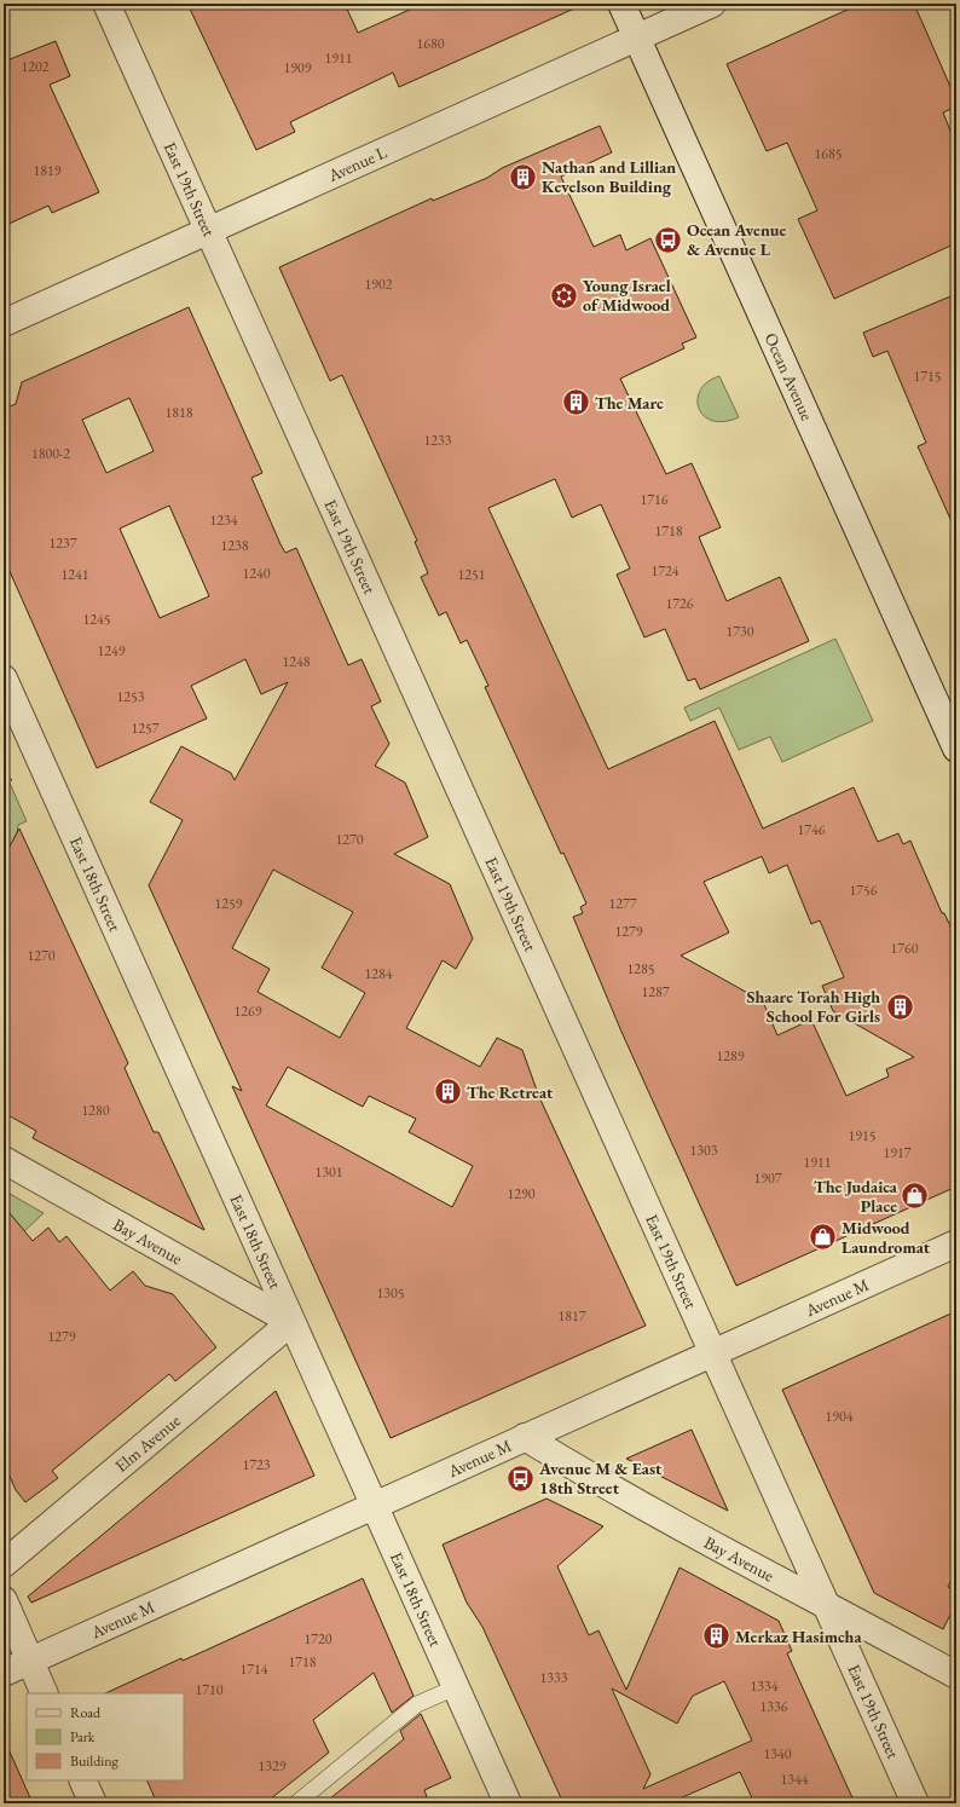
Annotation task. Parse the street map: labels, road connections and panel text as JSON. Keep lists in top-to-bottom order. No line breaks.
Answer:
{"streets":{"street":["Avenue L","East 19th Street","Ocean Avenue","East 18th Street","Bay Avenue","Avenue M","Elm Avenue"]},"crossings":[["Avenue L","East 19th Street"],["Avenue L","Ocean Avenue"],["East 19th Street","Bay Avenue"],["East 19th Street","Avenue M"],["East 18th Street","Bay Avenue"],["East 18th Street","Avenue M"],["East 18th Street","Elm Avenue"],["Bay Avenue","Avenue M"],["Bay Avenue","Elm Avenue"]],"places":{"building":["Nathan and Lillian Kevelson Building","The Marc","Shaare Torah High School For Girls","The Retreat","Merkaz Hasimcha"],"bus stop":["Ocean Avenue & Avenue L","Avenue M & East 18th Street"],"synagogue":["Young Israel of Midwood"],"shop":["The Judaica Place","Midwood Laundromat"]},"house_numbers":["1680","1911","1202","1909","1685","1819","1902","1715","1818","1233","1800-2","1716","1234","1718","1237","1238","1724","1240","1241","1251","1726","1245","1730","1249","1248","1253","1257","1746","1270","1756","1259","1277","1279","1760","1270","1285","1284","1287","1269","1289","1280","1915","1303","1917","1911","1301","1907","1290","1305","1817","1279","1904","1723","1720","1718","1714","1333","1334","1710","1336","1340","1329","1344"],"legend":["Road","Park","Building"]}
